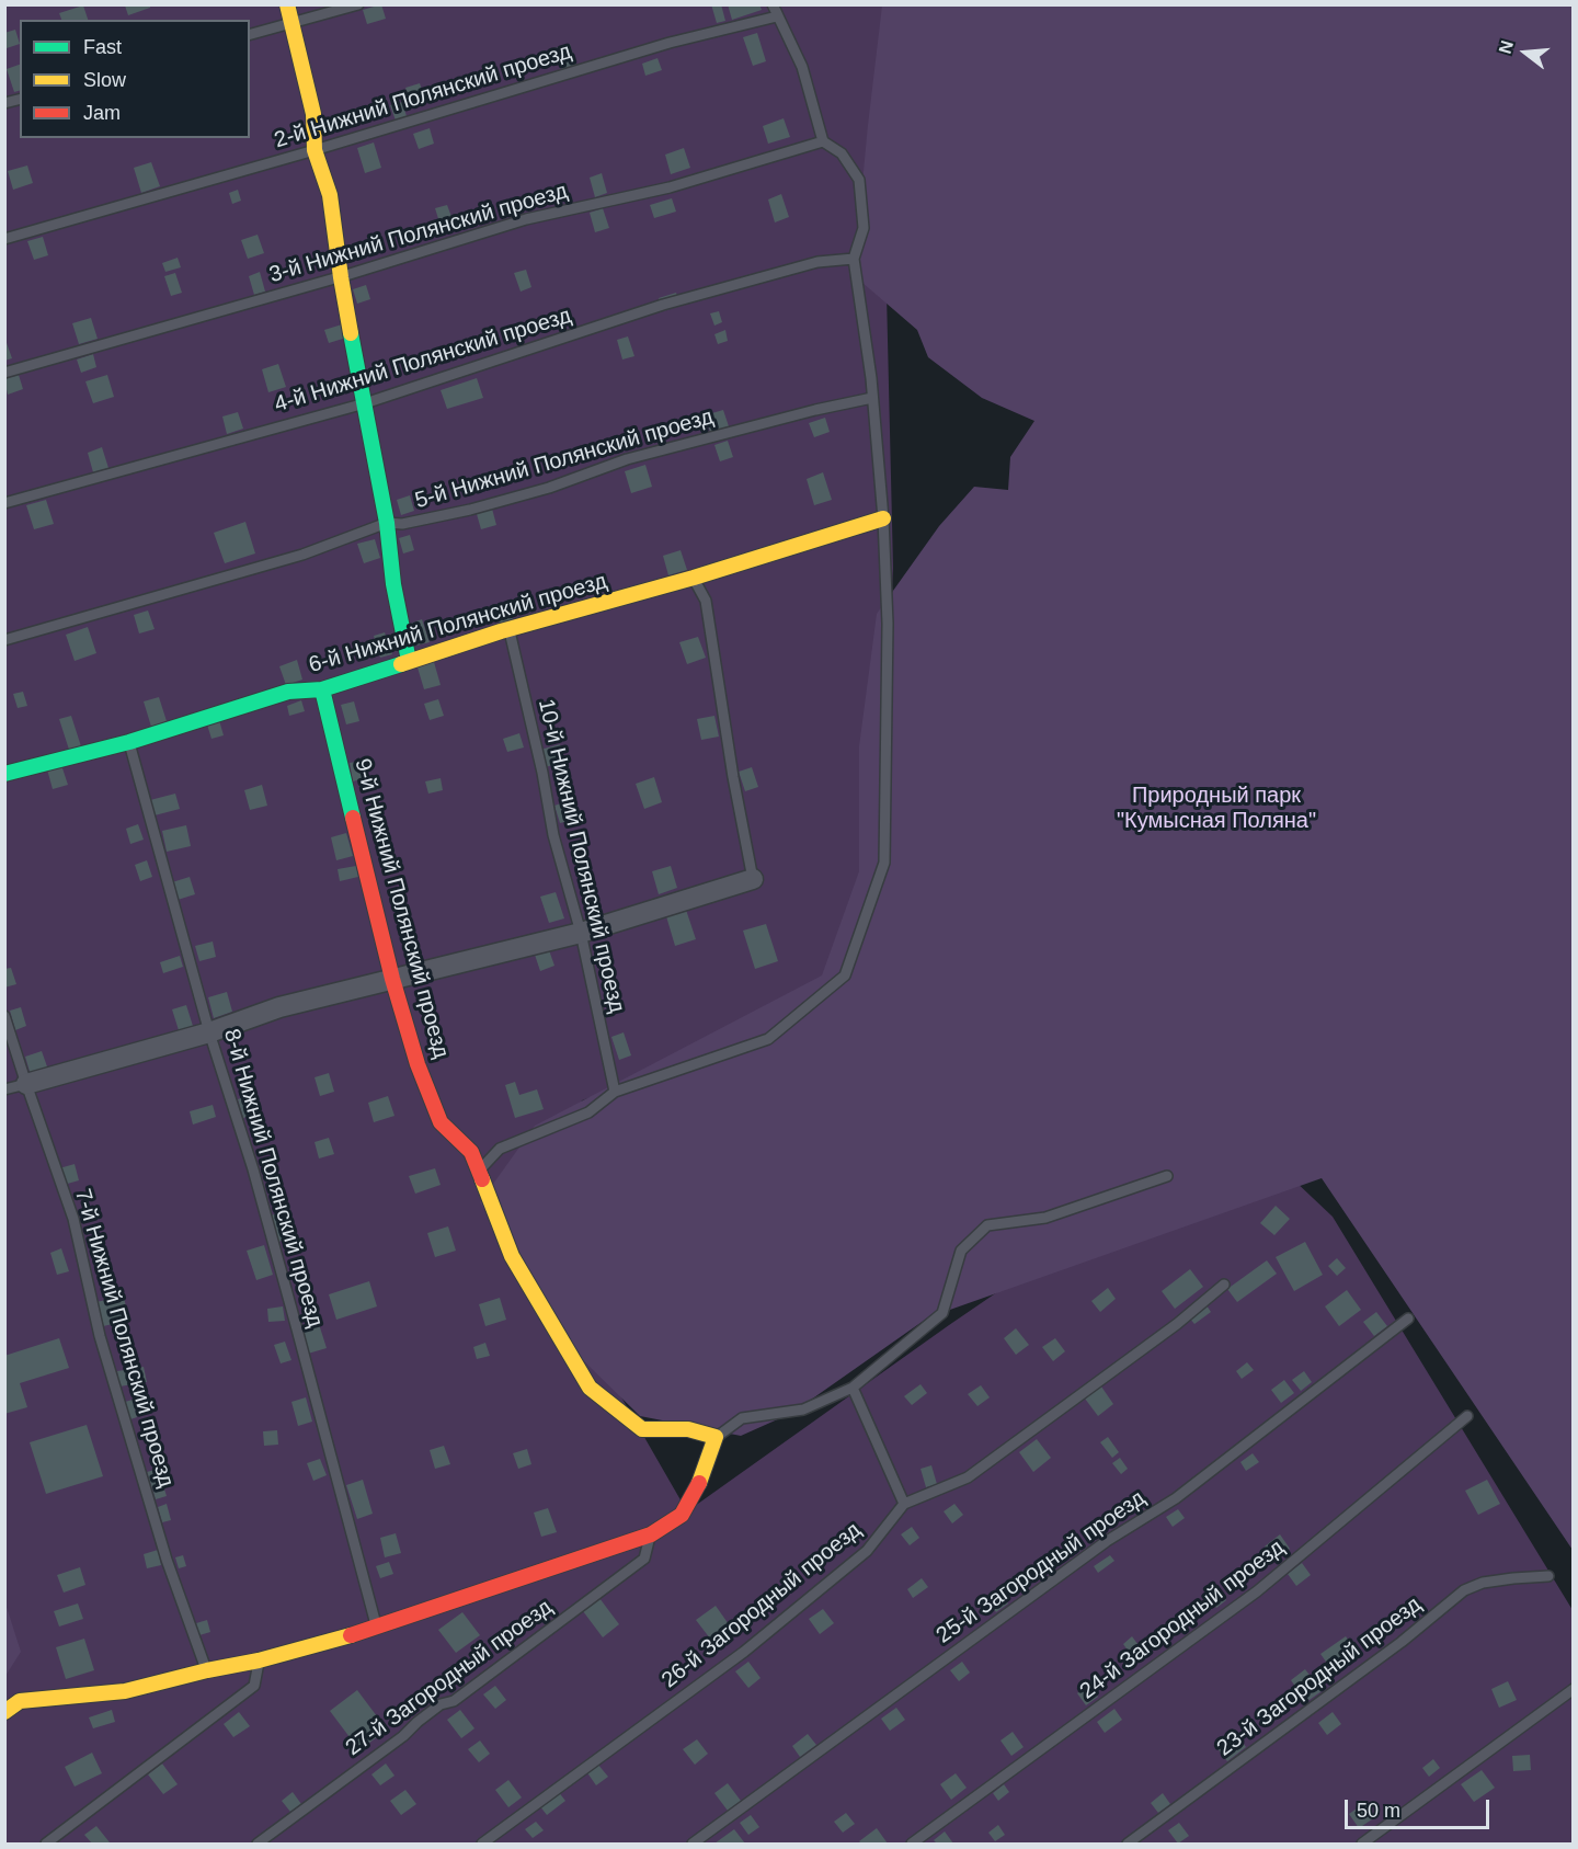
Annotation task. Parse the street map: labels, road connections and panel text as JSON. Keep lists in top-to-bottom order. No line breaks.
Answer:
{"streets":{"street":["6-й Нижний Полянский проезд","9-й Нижний Полянский проезд"],"lane":["2-й Нижний Полянский проезд","3-й Нижний Полянский проезд","4-й Нижний Полянский проезд","5-й Нижний Полянский проезд","10-й Нижний Полянский проезд","8-й Нижний Полянский проезд","7-й Нижний Полянский проезд","25-й Загородный проезд","26-й Загородный проезд","24-й Загородный проезд","23-й Загородный проезд","27-й Загородный проезд"]},"crossings":[["6-й Нижний Полянский проезд","10-й Нижний Полянский проезд"],["6-й Нижний Полянский проезд","9-й Нижний Полянский проезд"],["6-й Нижний Полянский проезд","8-й Нижний Полянский проезд"]],"parks":["Природный парк \"Кумысная Поляна\""],"legend":["Fast","Slow","Jam"],"scale_bar":"50 m","north":"left"}
